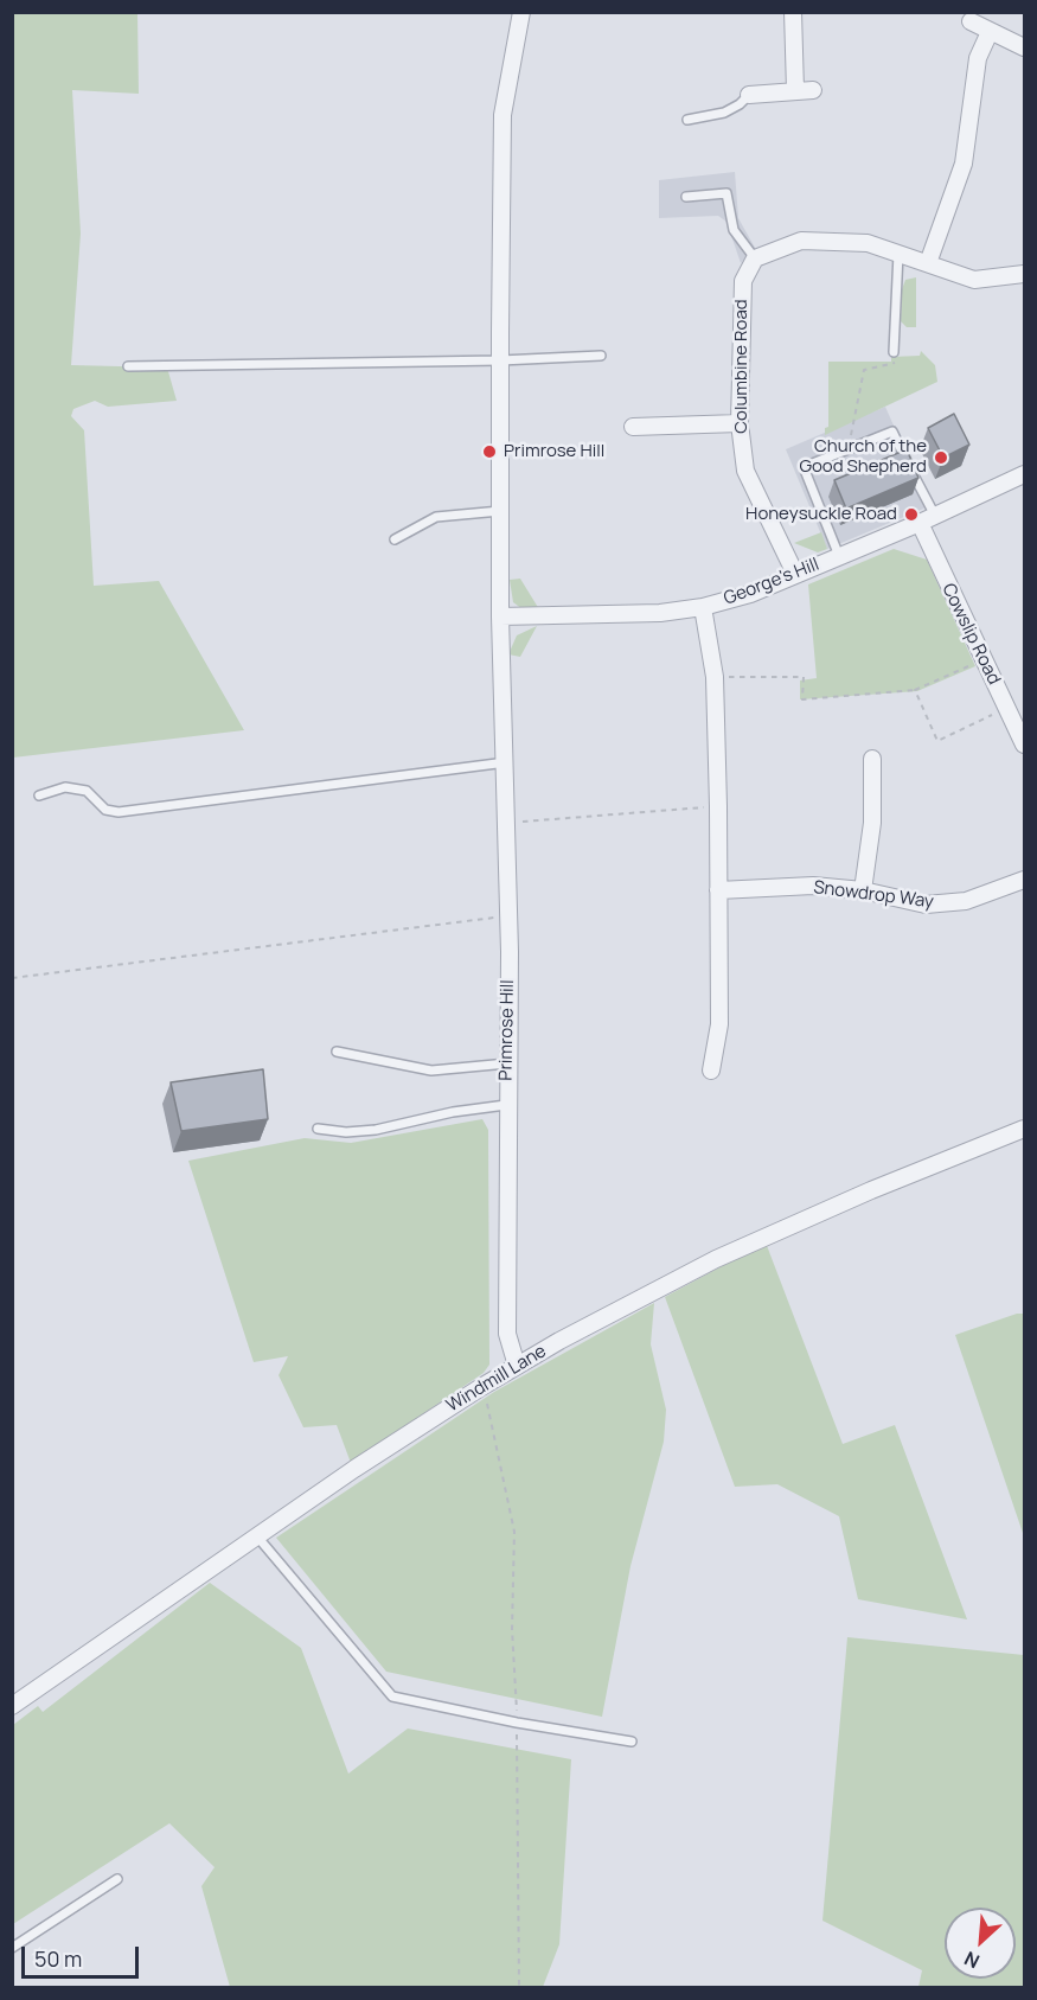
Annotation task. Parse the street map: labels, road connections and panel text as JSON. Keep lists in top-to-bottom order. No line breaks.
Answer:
{"streets":{"street":["Columbine Road","George's Hill","Cowslip Road","Snowdrop Way","Primrose Hill","Windmill Lane"]},"crossings":[["Columbine Road","George's Hill"],["George's Hill","Cowslip Road"],["George's Hill","Primrose Hill"],["Primrose Hill","Windmill Lane"]],"places":["Primrose Hill","Church of the Good Shepherd","Honeysuckle Road"],"scale_bar":"50 m","north":"bottom left"}
